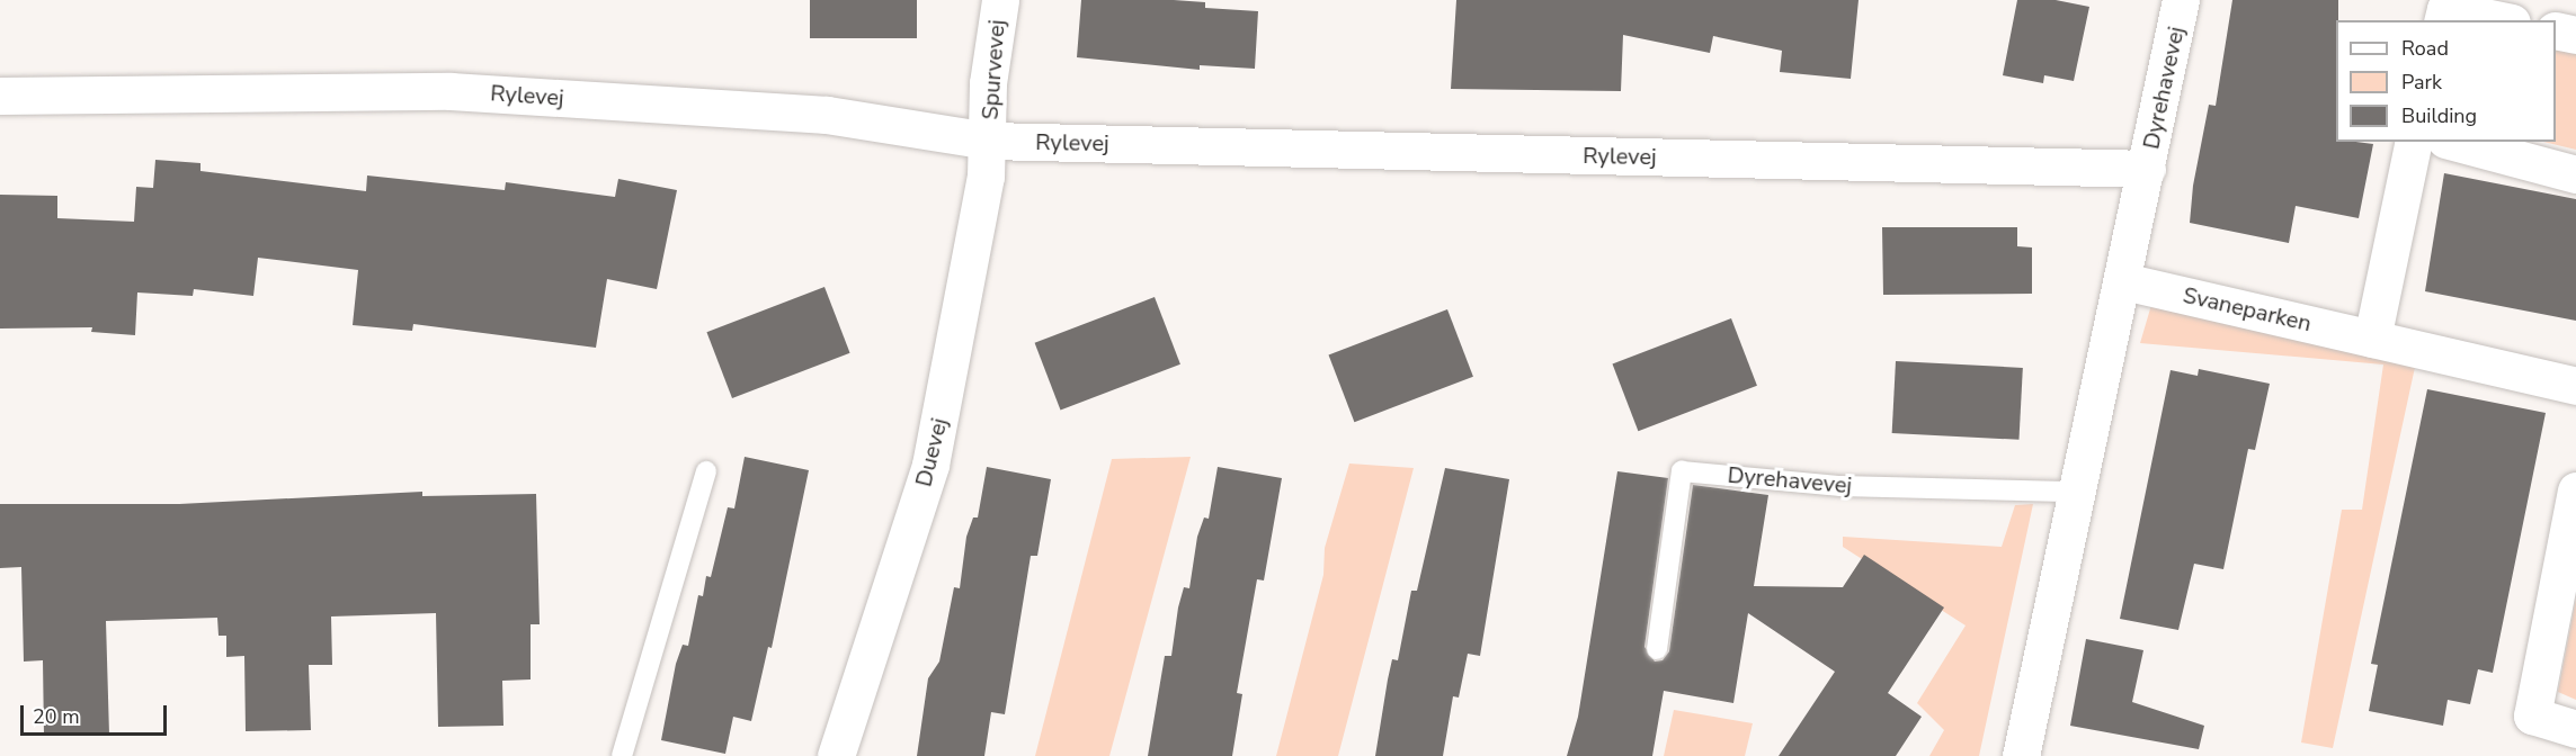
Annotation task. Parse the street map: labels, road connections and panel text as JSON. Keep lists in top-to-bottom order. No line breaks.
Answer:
{"streets":{"street":["Spurvevej","Dyrehavevej","Rylevej","Svaneparken","Duevej"]},"crossings":[["Spurvevej","Rylevej"],["Spurvevej","Duevej"],["Dyrehavevej","Rylevej"],["Dyrehavevej","Svaneparken"],["Rylevej","Duevej"]],"legend":["Road","Park","Building"],"scale_bar":"20 m"}
